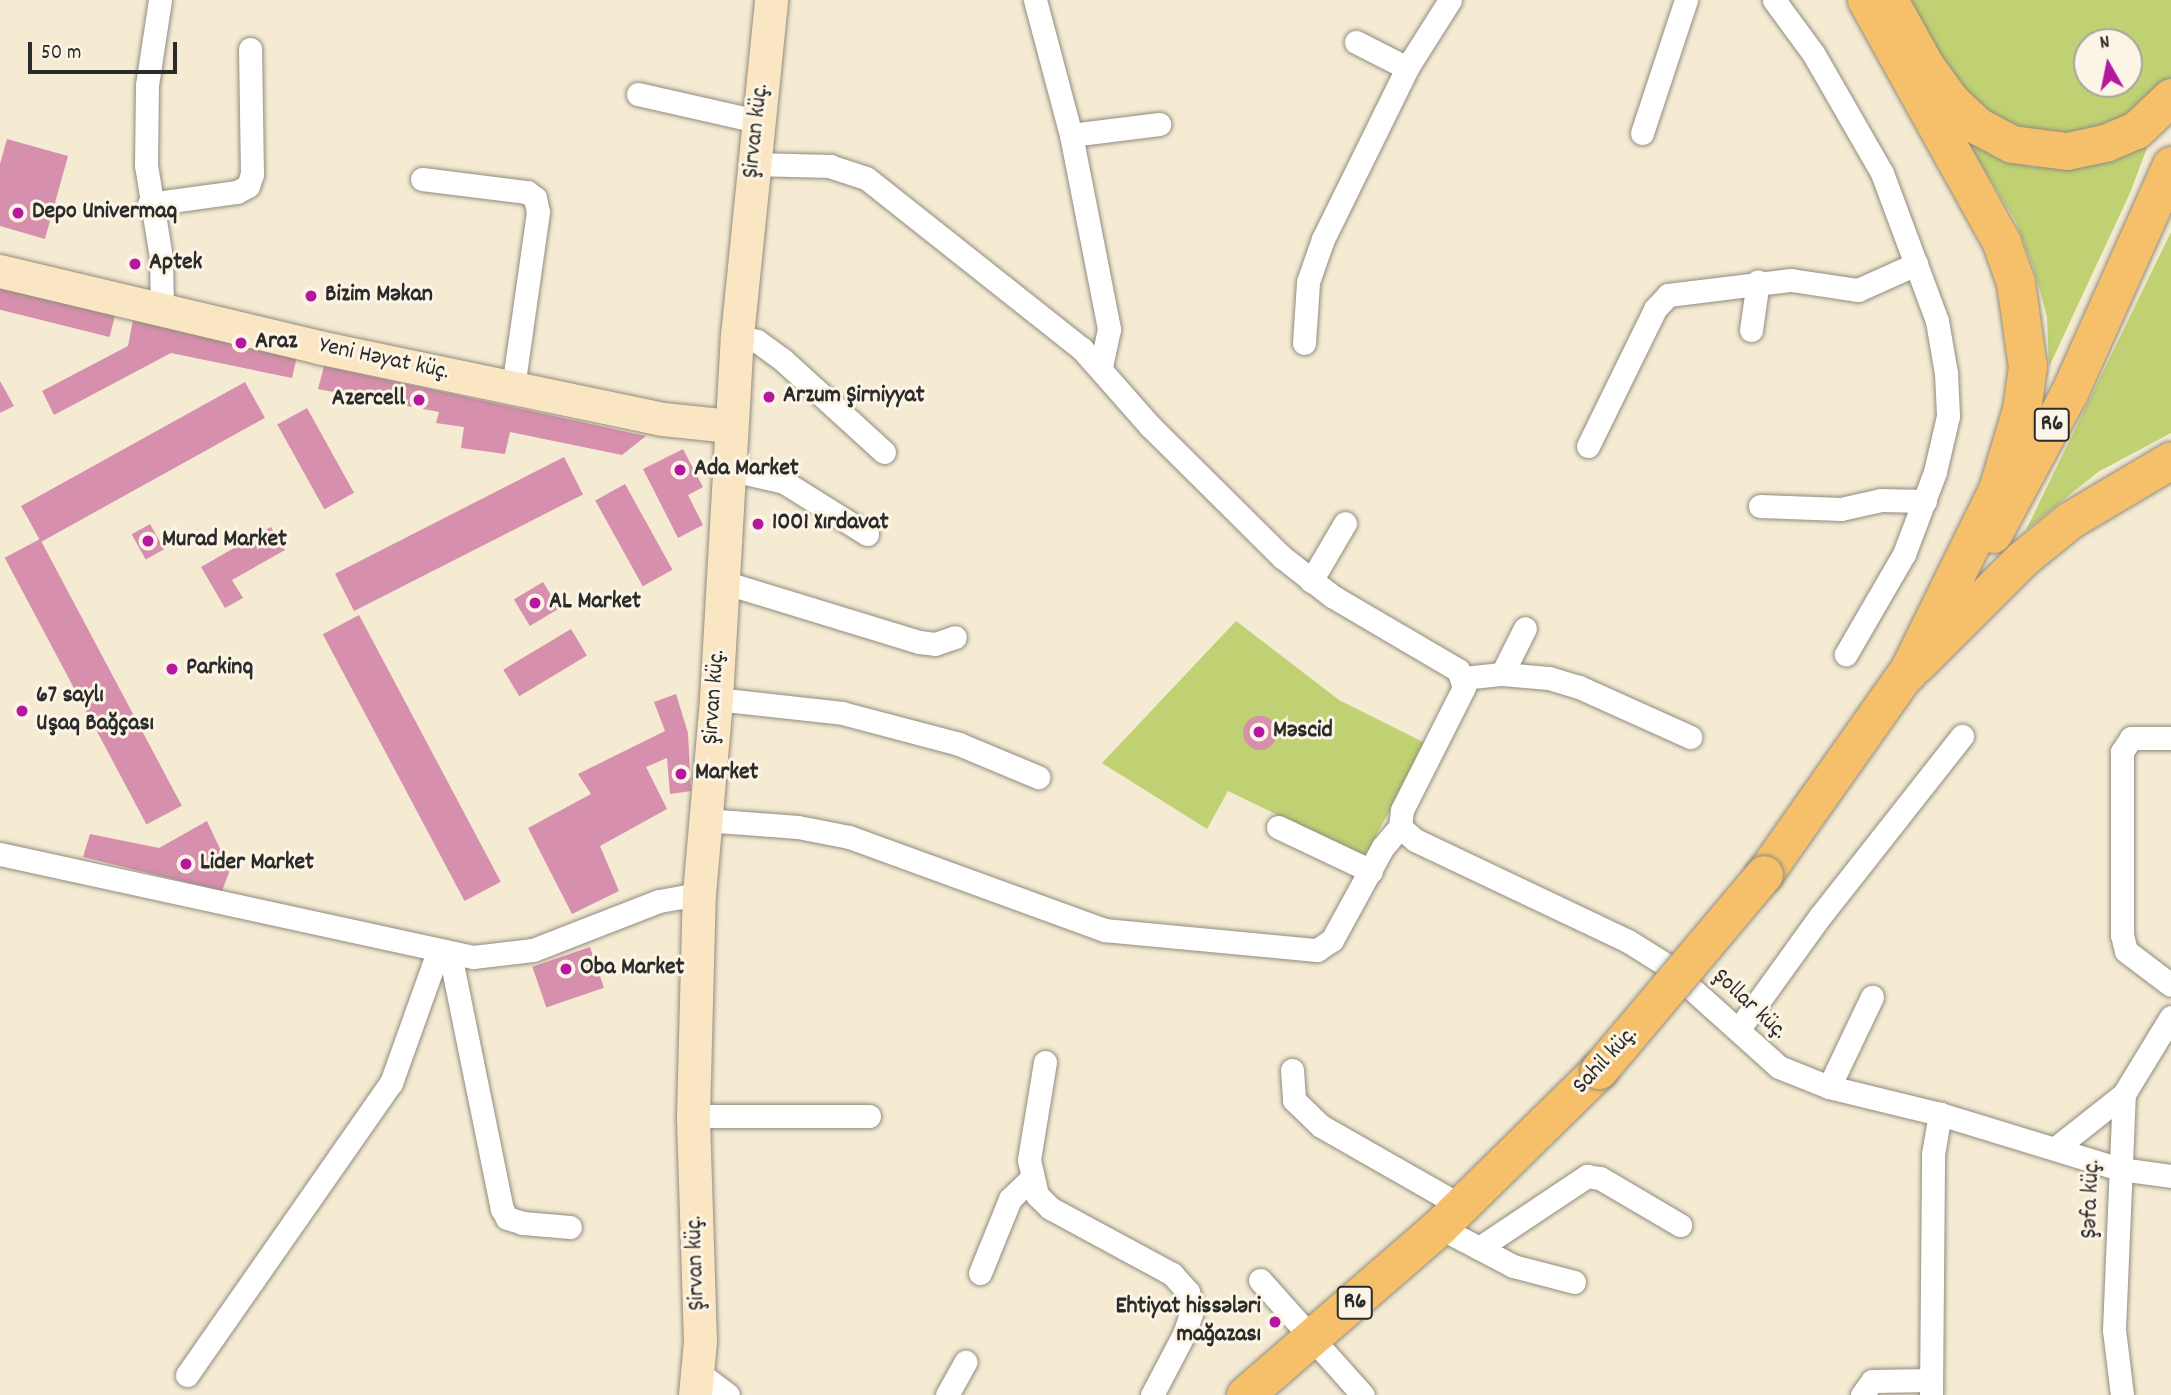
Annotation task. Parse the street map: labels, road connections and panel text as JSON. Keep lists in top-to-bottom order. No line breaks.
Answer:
{"streets":{"main road":["R6","Sahil küç."],"street":["Şirvan küç.","Yeni Həyat küç.","Şollar küç.","Şəfa küç."]},"crossings":[["Şirvan küç.","Yeni Həyat küç."],["R6","Sahil küç."],["Şollar küç.","Şəfa küç."]],"places":["Depo Univermaq","Aptek","Bizim Məkan","Araz","Arzum Şirniyyat","Azercell","Ada Market","1001 Xırdavat","Murad Market","AL Market","Parkinq","67 saylı Uşaq Bağçası","Məscid","Market","Lider Market","Oba Market","Ehtiyat hissələri mağazası"],"scale_bar":"50 m","north":"top"}
